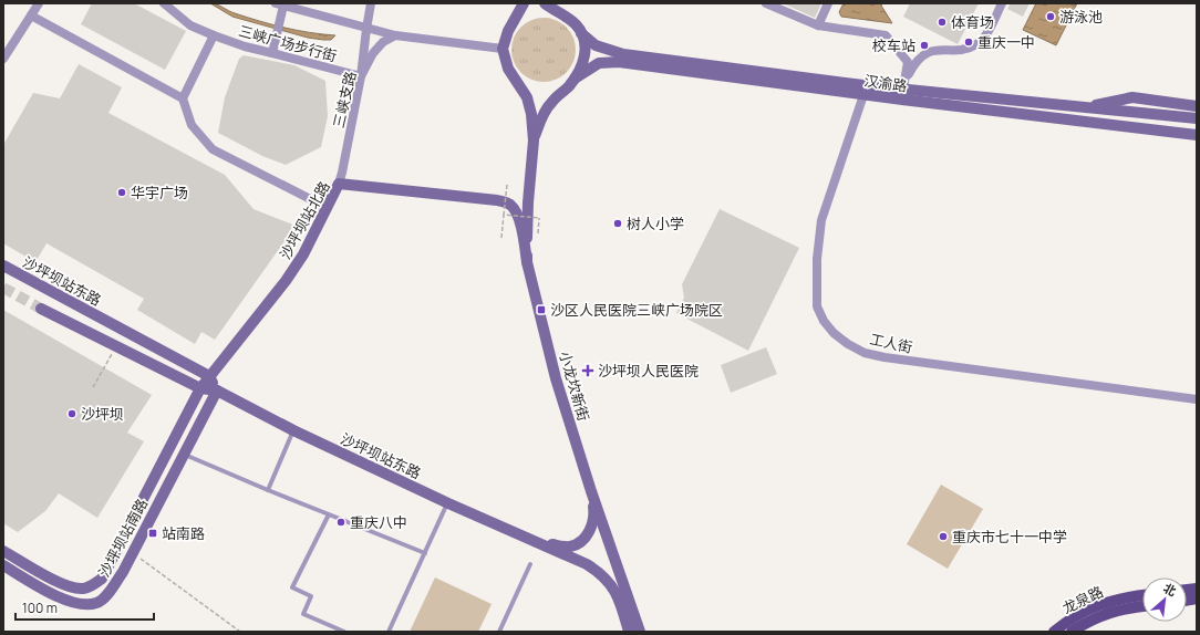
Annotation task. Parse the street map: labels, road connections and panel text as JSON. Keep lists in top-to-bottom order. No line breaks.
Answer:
{"streets":{"main road":["汉渝路","沙坪坝站北路","沙坪坝站东路","小龙坎新街","沙坪坝站南路","龙泉路"],"street":["三峡广场步行街","三峡支路","工人街"]},"crossings":[["三峡广场步行街","三峡支路"],["汉渝路","工人街"],["汉渝路","小龙坎新街"],["三峡支路","沙坪坝站北路"],["沙坪坝站北路","沙坪坝站东路"],["沙坪坝站北路","小龙坎新街"],["沙坪坝站北路","沙坪坝站南路"],["沙坪坝站东路","沙坪坝站南路"]],"places":{"other":["游泳池","体育场","重庆一中","校车站","华宇广场","树人小学","沙坪坝","重庆八中","重庆市七十一中学"],"transit":["沙区人民医院三峡广场院区","站南路"],"health":["沙坪坝人民医院"]},"scale_bar":"100 m","north":"top right"}
